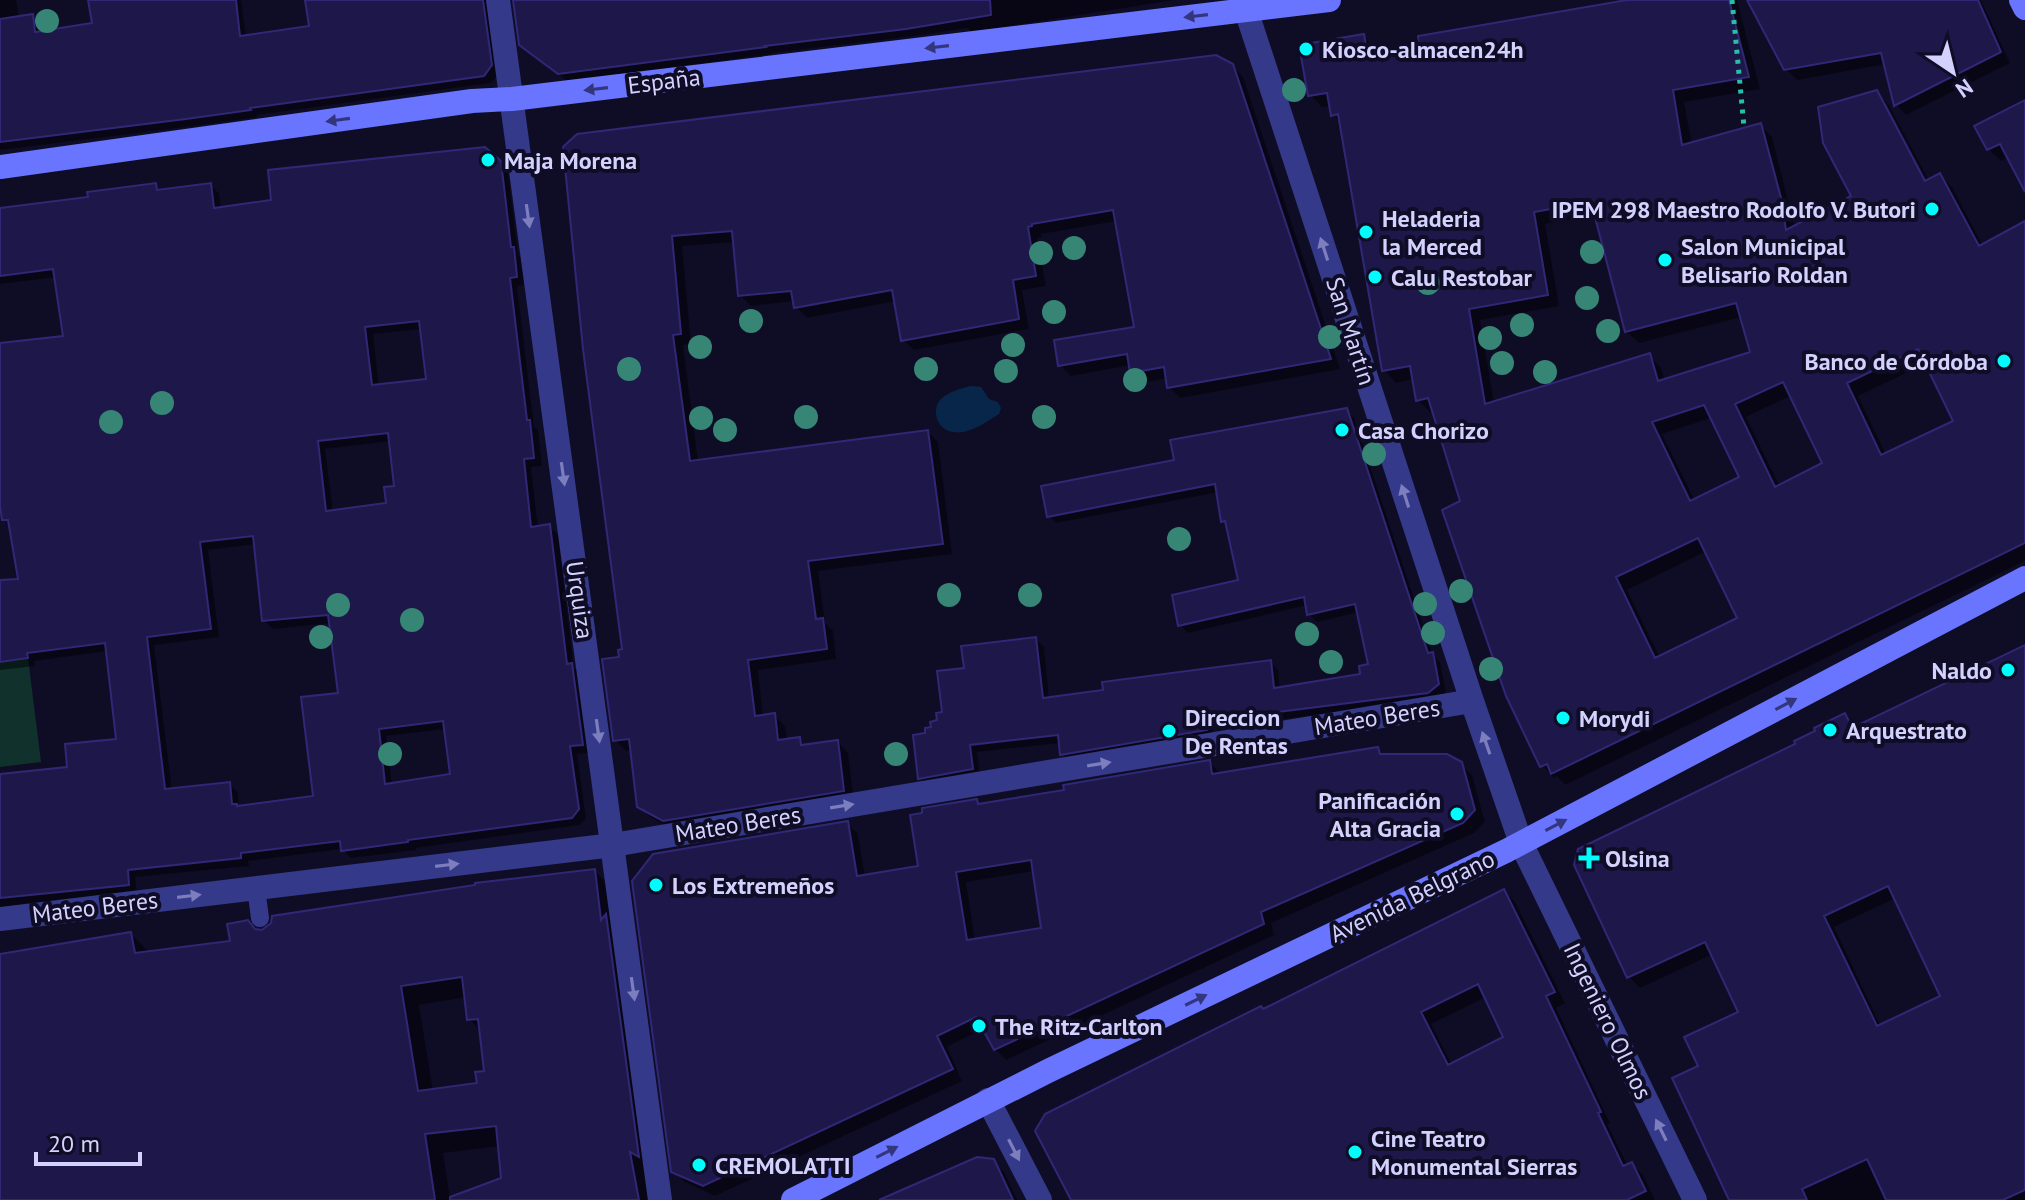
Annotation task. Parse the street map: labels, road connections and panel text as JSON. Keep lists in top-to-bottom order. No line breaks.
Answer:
{"streets":{"street":["España","San Martín","Urquiza","Mateo Beres","Avenida Belgrano","Ingeniero Olmos"]},"crossings":[["España","San Martín"],["España","Urquiza"],["San Martín","Mateo Beres"],["San Martín","Avenida Belgrano"],["San Martín","Ingeniero Olmos"],["Urquiza","Mateo Beres"],["Avenida Belgrano","Ingeniero Olmos"]],"one_way":["España","San Martín","Urquiza","Mateo Beres","Avenida Belgrano","Ingeniero Olmos"],"places":{"other":["Kiosco-almacen24h","Maja Morena","IPEM 298 Maestro Rodolfo V. Butori","Heladeria la Merced","Salon Municipal Belisario Roldan","Calu Restobar","Banco de Córdoba","Casa Chorizo","Naldo","Morydi","Arquestrato","Direccion De Rentas","Panificación Alta Gracia","Los Extremeños","The Ritz-Carlton","Cine Teatro Monumental Sierras","CREMOLATTI"],"health":["Olsina"]},"scale_bar":"20 m","north":"bottom right"}
